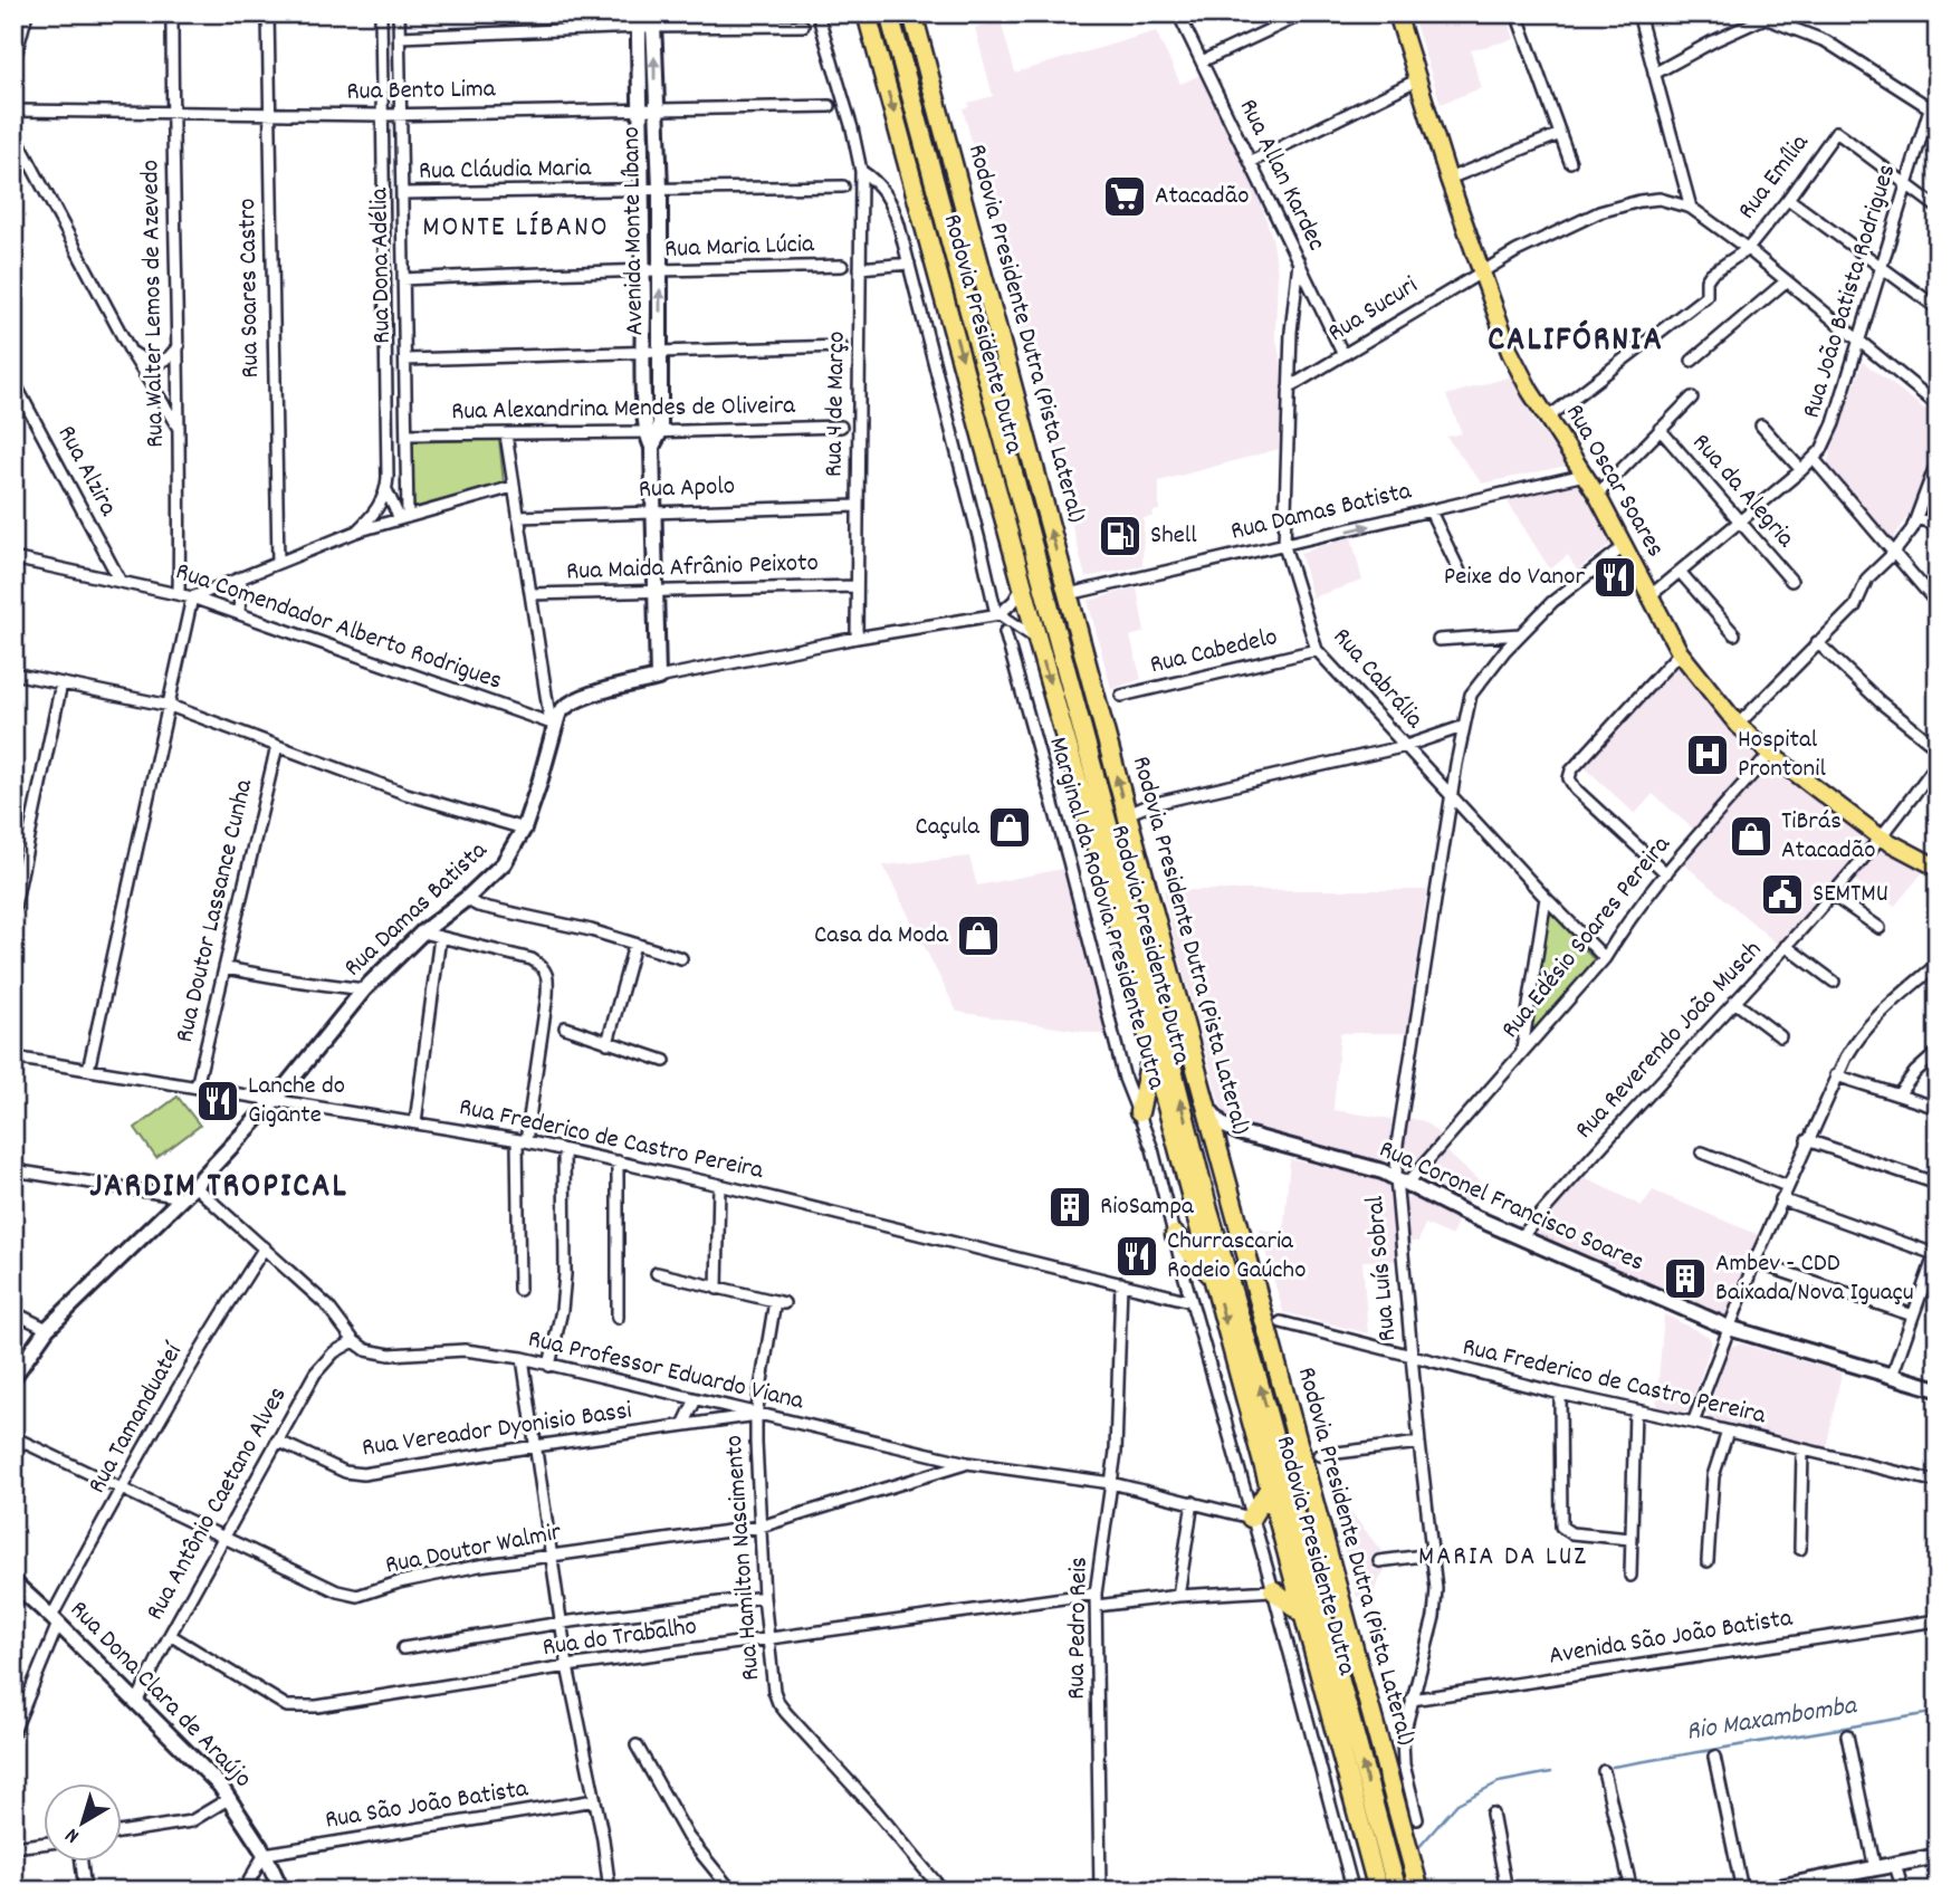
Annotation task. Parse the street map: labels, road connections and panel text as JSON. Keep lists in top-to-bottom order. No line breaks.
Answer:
{"streets":{"highway":["Rodovia Presidente Dutra","Rodovia Presidente Dutra (Pista Lateral)"],"main road":["Rua Oscar Soares"],"street":["Rua Bento Lima","Rua Cláudia Maria","Rua Allan Kardec","Rua Emília","Avenida Monte Líbano","Rua Maria Lúcia","Rua Dona Adélia","Rua Soares Castro","Rua João Batista Rodrigues","Rua Walter Lemos de Azevedo","Rua Sucuri","Rua 4 de Março","Rua Alexandrina Mendes de Oliveira","Rua Alzira","Rua Apolo","Rua da Alegria","Rua Damas Batista","Rua Maida Afrânio Peixoto","Rua Comendador Alberto Rodrigues","Rua Cabedelo","Rua Cabrália","Rua Doutor Lassance Cunha","Marginal da Rodovia Presidente Dutra","Rua Edésio Soares Pereira","Rua Reverendo João Musch","Rua Frederico de Castro Pereira","Rua Coronel Francisco Soares","Rua Luís Sobral","Rua Professor Eduardo Viana","Rua Tamanduateí","Rua Vereador Dyonisio Bassi","Rua Antônio Caetano Alves","Rua Doutor Walmir","Rua Hamilton Nascimento","Rua Pedro Reis","Rua do Trabalho","Avenida São João Batista","Rua Dona Clara de Araújo","Rua São João Batista"]},"crossings":[["Rua Bento Lima","Avenida Monte Líbano"],["Rua Bento Lima","Rua Dona Adélia"],["Rua Bento Lima","Rua Soares Castro"],["Rua Bento Lima","Rua Walter Lemos de Azevedo"],["Rua Cláudia Maria","Avenida Monte Líbano"],["Rua Cláudia Maria","Rua Dona Adélia"],["Rua Allan Kardec","Rua Sucuri"],["Rua Allan Kardec","Rua Cabrália"],["Rua Emília","Rua João Batista Rodrigues"],["Rua Emília","Rua Oscar Soares"],["Avenida Monte Líbano","Rua Maria Lúcia"],["Avenida Monte Líbano","Rua Alexandrina Mendes de Oliveira"],["Avenida Monte Líbano","Rua Apolo"],["Avenida Monte Líbano","Rua Maida Afrânio Peixoto"],["Rua Maria Lúcia","Rua Dona Adélia"],["Rua Dona Adélia","Rua Alexandrina Mendes de Oliveira"],["Rua João Batista Rodrigues","Rua Oscar Soares"],["Rua João Batista Rodrigues","Rua da Alegria"],["Rua Walter Lemos de Azevedo","Rua Comendador Alberto Rodrigues"],["Rua Sucuri","Rua Oscar Soares"],["Rua Sucuri","Rua Cabrália"],["Rodovia Presidente Dutra (Pista Lateral)","Rua Damas Batista"],["Rodovia Presidente Dutra (Pista Lateral)","Rua Coronel Francisco Soares"],["Rua 4 de Março","Rua Apolo"],["Rua 4 de Março","Rua Maida Afrânio Peixoto"],["Rua Alzira","Rua Comendador Alberto Rodrigues"],["Rua Oscar Soares","Rua Damas Batista"],["Rua Oscar Soares","Rua Edésio Soares Pereira"],["Rua Oscar Soares","Rua Reverendo João Musch"],["Rua Oscar Soares","Rua Luís Sobral"],["Rua Damas Batista","Rua Comendador Alberto Rodrigues"],["Rua Damas Batista","Rua Cabrália"],["Rua Damas Batista","Rua Frederico de Castro Pereira"],["Rua Cabedelo","Rua Cabrália"],["Rua Cabrália","Rua Edésio Soares Pereira"],["Rua Cabrália","Rua Luís Sobral"],["Rua Doutor Lassance Cunha","Rua Frederico de Castro Pereira"],["Marginal da Rodovia Presidente Dutra","Rua Frederico de Castro Pereira"],["Rua Edésio Soares Pereira","Rua Coronel Francisco Soares"],["Rua Edésio Soares Pereira","Rua Luís Sobral"],["Rua Reverendo João Musch","Rua Coronel Francisco Soares"],["Rua Frederico de Castro Pereira","Rua Luís Sobral"],["Rua Frederico de Castro Pereira","Rua Pedro Reis"],["Rua Coronel Francisco Soares","Rua Luís Sobral"],["Rua Luís Sobral","Avenida São João Batista"],["Rua Professor Eduardo Viana","Rua Vereador Dyonisio Bassi"],["Rua Professor Eduardo Viana","Rua Antônio Caetano Alves"],["Rua Professor Eduardo Viana","Rua Doutor Walmir"],["Rua Professor Eduardo Viana","Rua Hamilton Nascimento"],["Rua Tamanduateí","Rua Doutor Walmir"],["Rua Tamanduateí","Rua Dona Clara de Araújo"],["Rua Vereador Dyonisio Bassi","Rua Antônio Caetano Alves"],["Rua Vereador Dyonisio Bassi","Rua Hamilton Nascimento"],["Rua Antônio Caetano Alves","Rua Doutor Walmir"],["Rua Antônio Caetano Alves","Rua do Trabalho"],["Rua Antônio Caetano Alves","Rua Dona Clara de Araújo"],["Rua Doutor Walmir","Rua Hamilton Nascimento"],["Rua Hamilton Nascimento","Rua do Trabalho"],["Rua Pedro Reis","Rua do Trabalho"],["Rua Dona Clara de Araújo","Rua São João Batista"]],"one_way":["Rodovia Presidente Dutra (Pista Lateral)"],"districts":["MONTE LÍBANO","CALIFÓRNIA","JARDIM TROPICAL","MARIA DA LUZ"],"water":["Rio Maxambomba"],"places":{"supermarket":["Atacadão"],"fuel station":["Shell"],"restaurant":["Peixe do Vanor","Lanche do Gigante","Churrascaria Rodeio Gaúcho"],"hospital":["Hospital Prontonil"],"shop":["Caçula","TiBrás Atacadão","Casa da Moda"],"public building":["SEMTMU"],"building":["RioSampa","Ambev - CDD Baixada/Nova Iguaçu"]},"north":"bottom left"}
